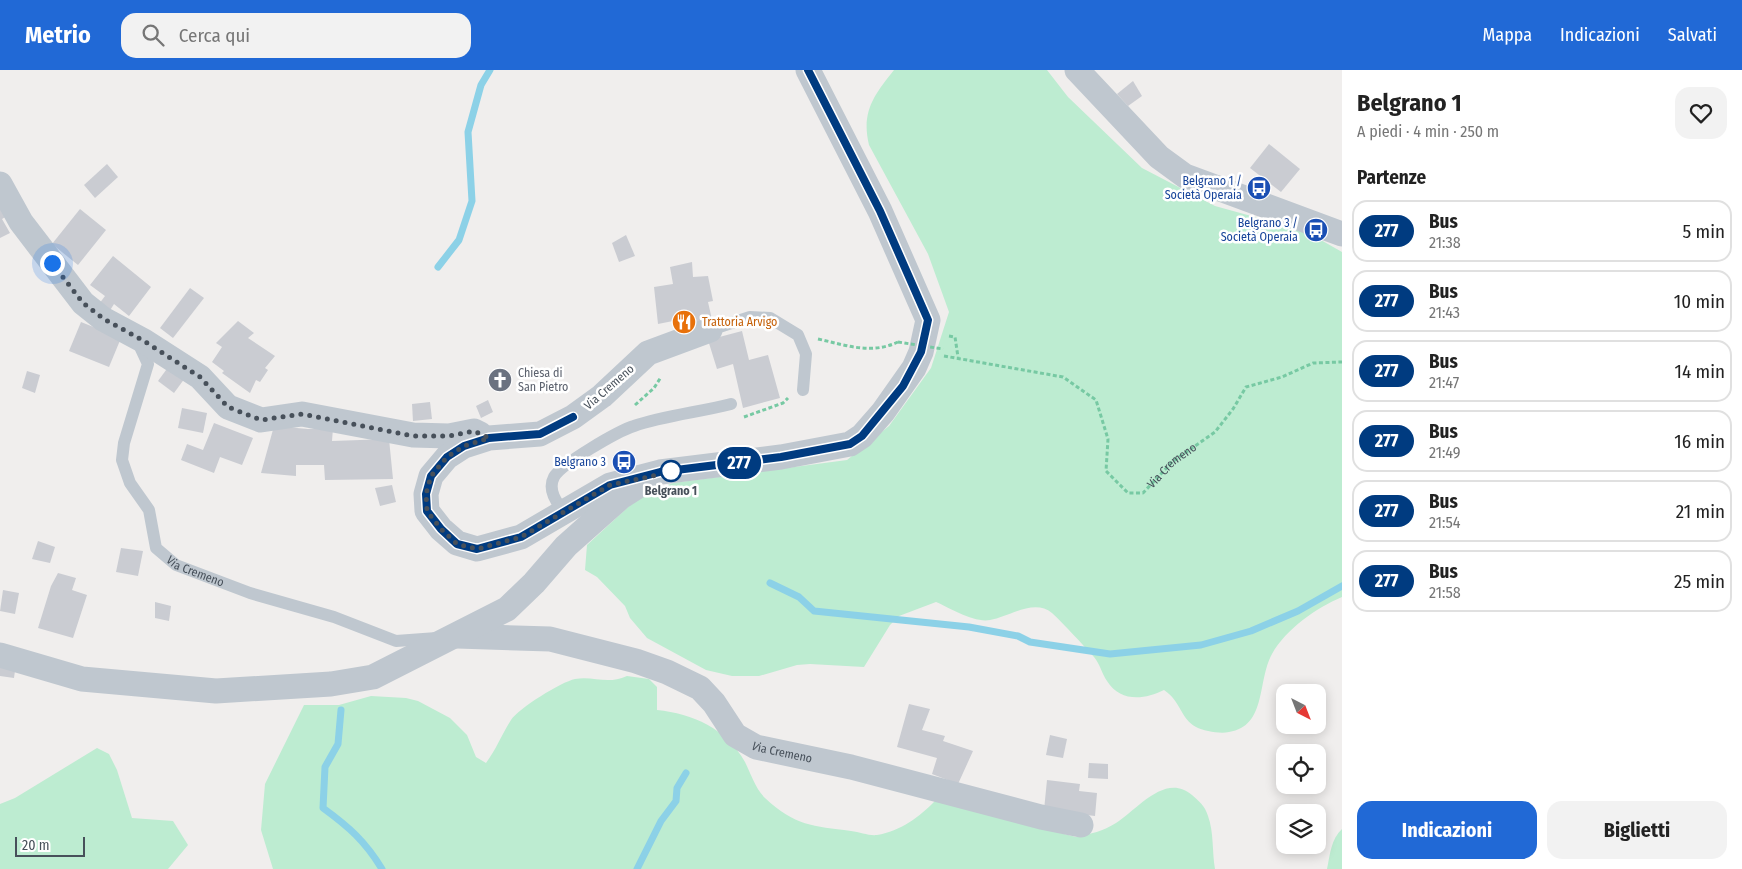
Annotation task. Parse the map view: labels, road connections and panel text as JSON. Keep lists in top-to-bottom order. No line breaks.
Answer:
{"streets":{"street":["Via Cremeno"]},"places":{"bus stop":["Belgrano 1 / Società Operaia","Belgrano 3 / Società Operaia","Belgrano 3"],"restaurant":["Trattoria Arvigo"],"church":["Chiesa di San Pietro"],"other":["Belgrano 1"]},"lines":["bus line 277"],"scale_bar":"20 m","north":"bottom right","page":{"header":"Metrio","search":"Cerca qui","nav":["Mappa","Indicazioni","Salvati"],"on_map":"277","heading":[["Belgrano 1","A piedi · 4 min · 250 m"],"Partenze"],"list":[{"mark":"277","name":"Bus","note":"21:38","value":"5 min"},{"mark":"277","name":"Bus","note":"21:43","value":"10 min"},{"mark":"277","name":"Bus","note":"21:47","value":"14 min"},{"mark":"277","name":"Bus","note":"21:49","value":"16 min"},{"mark":"277","name":"Bus","note":"21:54","value":"21 min"},{"mark":"277","name":"Bus","note":"21:58","value":"25 min"}],"buttons":["Indicazioni","Biglietti"],"scale":"20 m"}}
